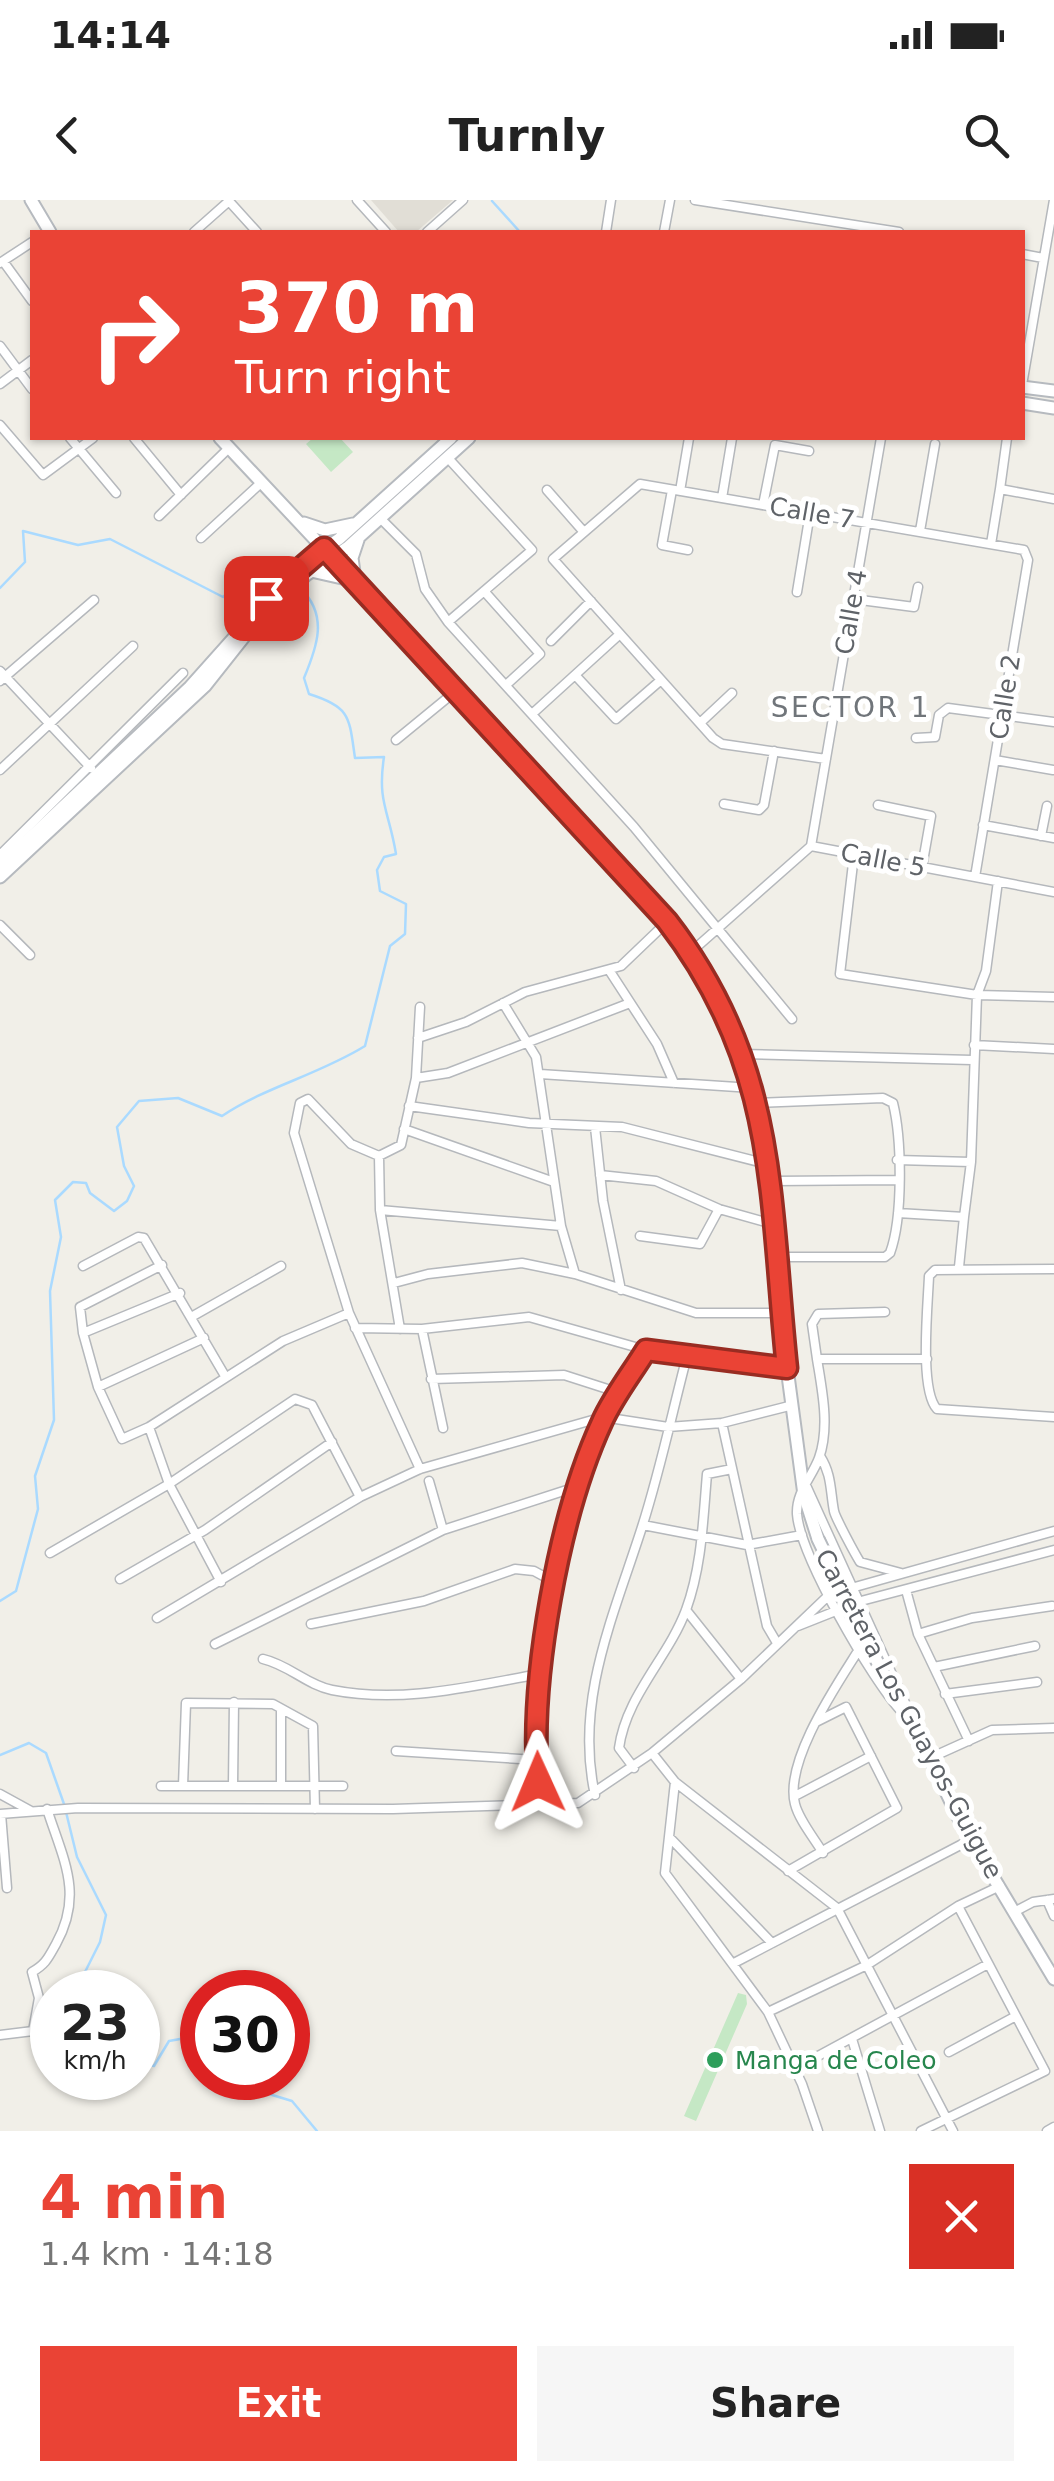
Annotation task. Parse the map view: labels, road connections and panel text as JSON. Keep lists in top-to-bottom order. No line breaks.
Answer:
{"streets":{"main road":["Carretera Los Guayos-Guigue"],"street":["Calle 7","Calle 4","Calle 2","Calle 5"]},"crossings":[["Calle 7","Calle 4"],["Calle 7","Calle 2"],["Calle 4","Calle 5"],["Calle 2","Calle 5"],["Calle 5","Carretera Los Guayos-Guigue"]],"districts":["SECTOR 1"],"places":["Manga de Coleo"],"page":{"status":"14:14","header":"Turnly","turn":["370 m","Turn right"],"speed":"23 km/h","limit":"30","heading":["4 min","1.4 km · 14:18"],"buttons":["Exit","Share"]}}
